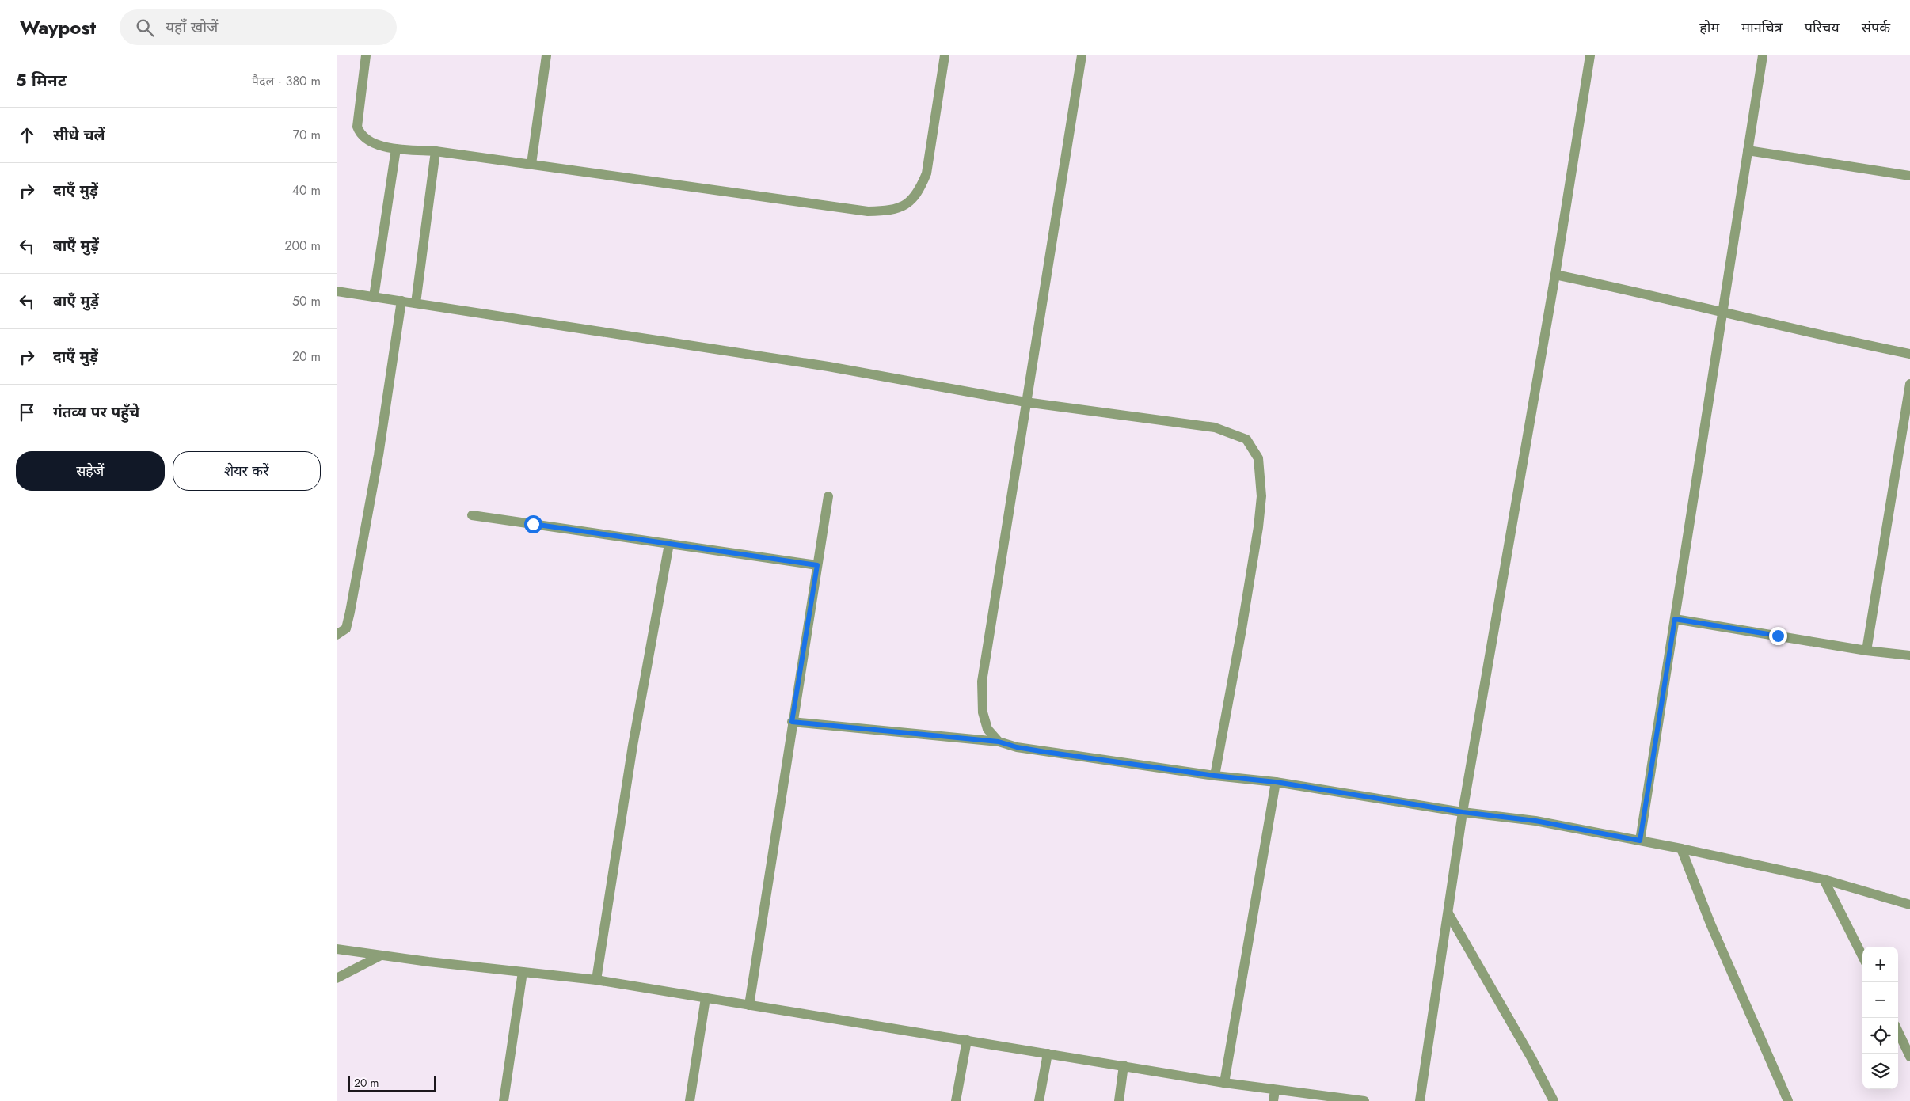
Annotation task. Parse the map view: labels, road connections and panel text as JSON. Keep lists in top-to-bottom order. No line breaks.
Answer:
{"scale_bar":"20 m","page":{"header":"Waypost","search":"यहाँ खोजें","nav":["होम","मानचित्र","परिचय","संपर्क"],"heading":["5 मिनट","पैदल · 380 m"],"list":[["सीधे चलें","70 m"],["दाएँ मुड़ें","40 m"],["बाएँ मुड़ें","200 m"],["बाएँ मुड़ें","50 m"],["दाएँ मुड़ें","20 m"],"गंतव्य पर पहुँचे"],"buttons":["सहेजें","शेयर करें"],"map_buttons":["+","−"],"scale":"20 m"}}
